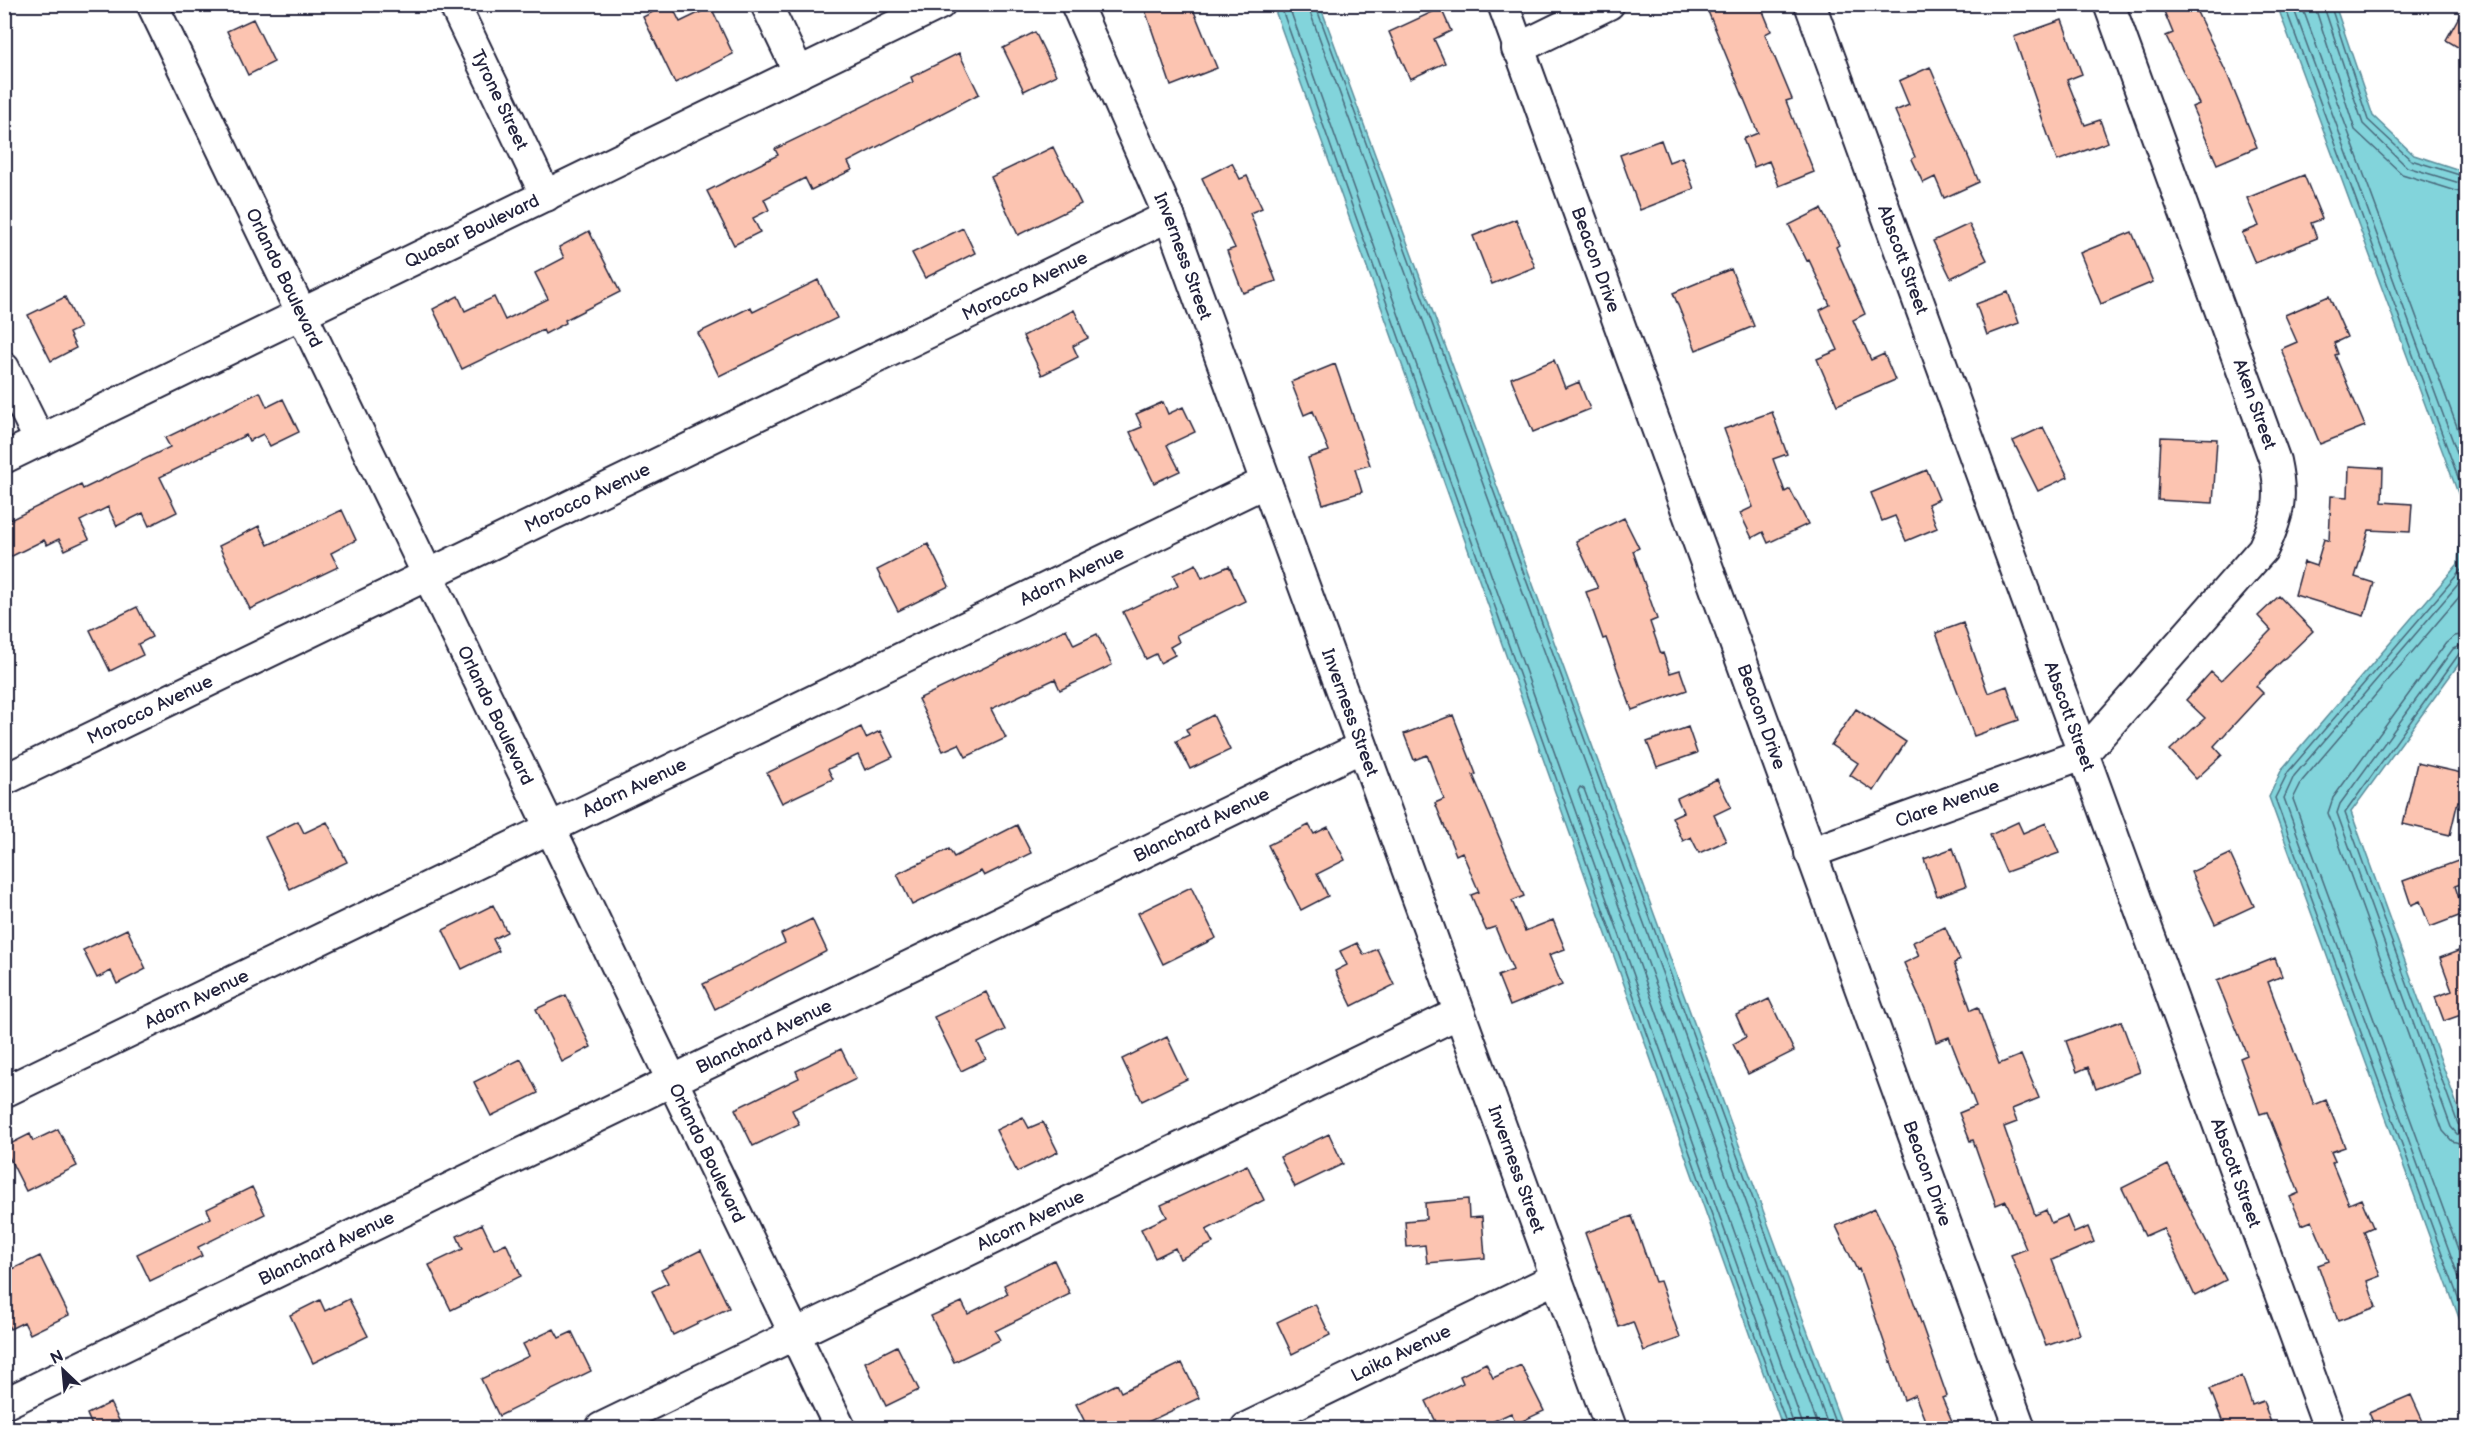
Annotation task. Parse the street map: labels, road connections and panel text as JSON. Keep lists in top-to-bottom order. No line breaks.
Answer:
{"streets":{"street":["Tyrone Street","Quasar Boulevard","Inverness Street","Beacon Drive","Abscott Street","Orlando Boulevard","Morocco Avenue","Aken Street","Adorn Avenue","Clare Avenue","Blanchard Avenue","Alcorn Avenue","Laika Avenue"]},"crossings":[["Tyrone Street","Quasar Boulevard"],["Quasar Boulevard","Orlando Boulevard"],["Inverness Street","Morocco Avenue"],["Inverness Street","Adorn Avenue"],["Inverness Street","Blanchard Avenue"],["Inverness Street","Alcorn Avenue"],["Inverness Street","Laika Avenue"],["Beacon Drive","Clare Avenue"],["Abscott Street","Aken Street"],["Abscott Street","Clare Avenue"],["Orlando Boulevard","Morocco Avenue"],["Orlando Boulevard","Adorn Avenue"],["Orlando Boulevard","Blanchard Avenue"],["Orlando Boulevard","Alcorn Avenue"],["Aken Street","Clare Avenue"]],"north":"top left"}
